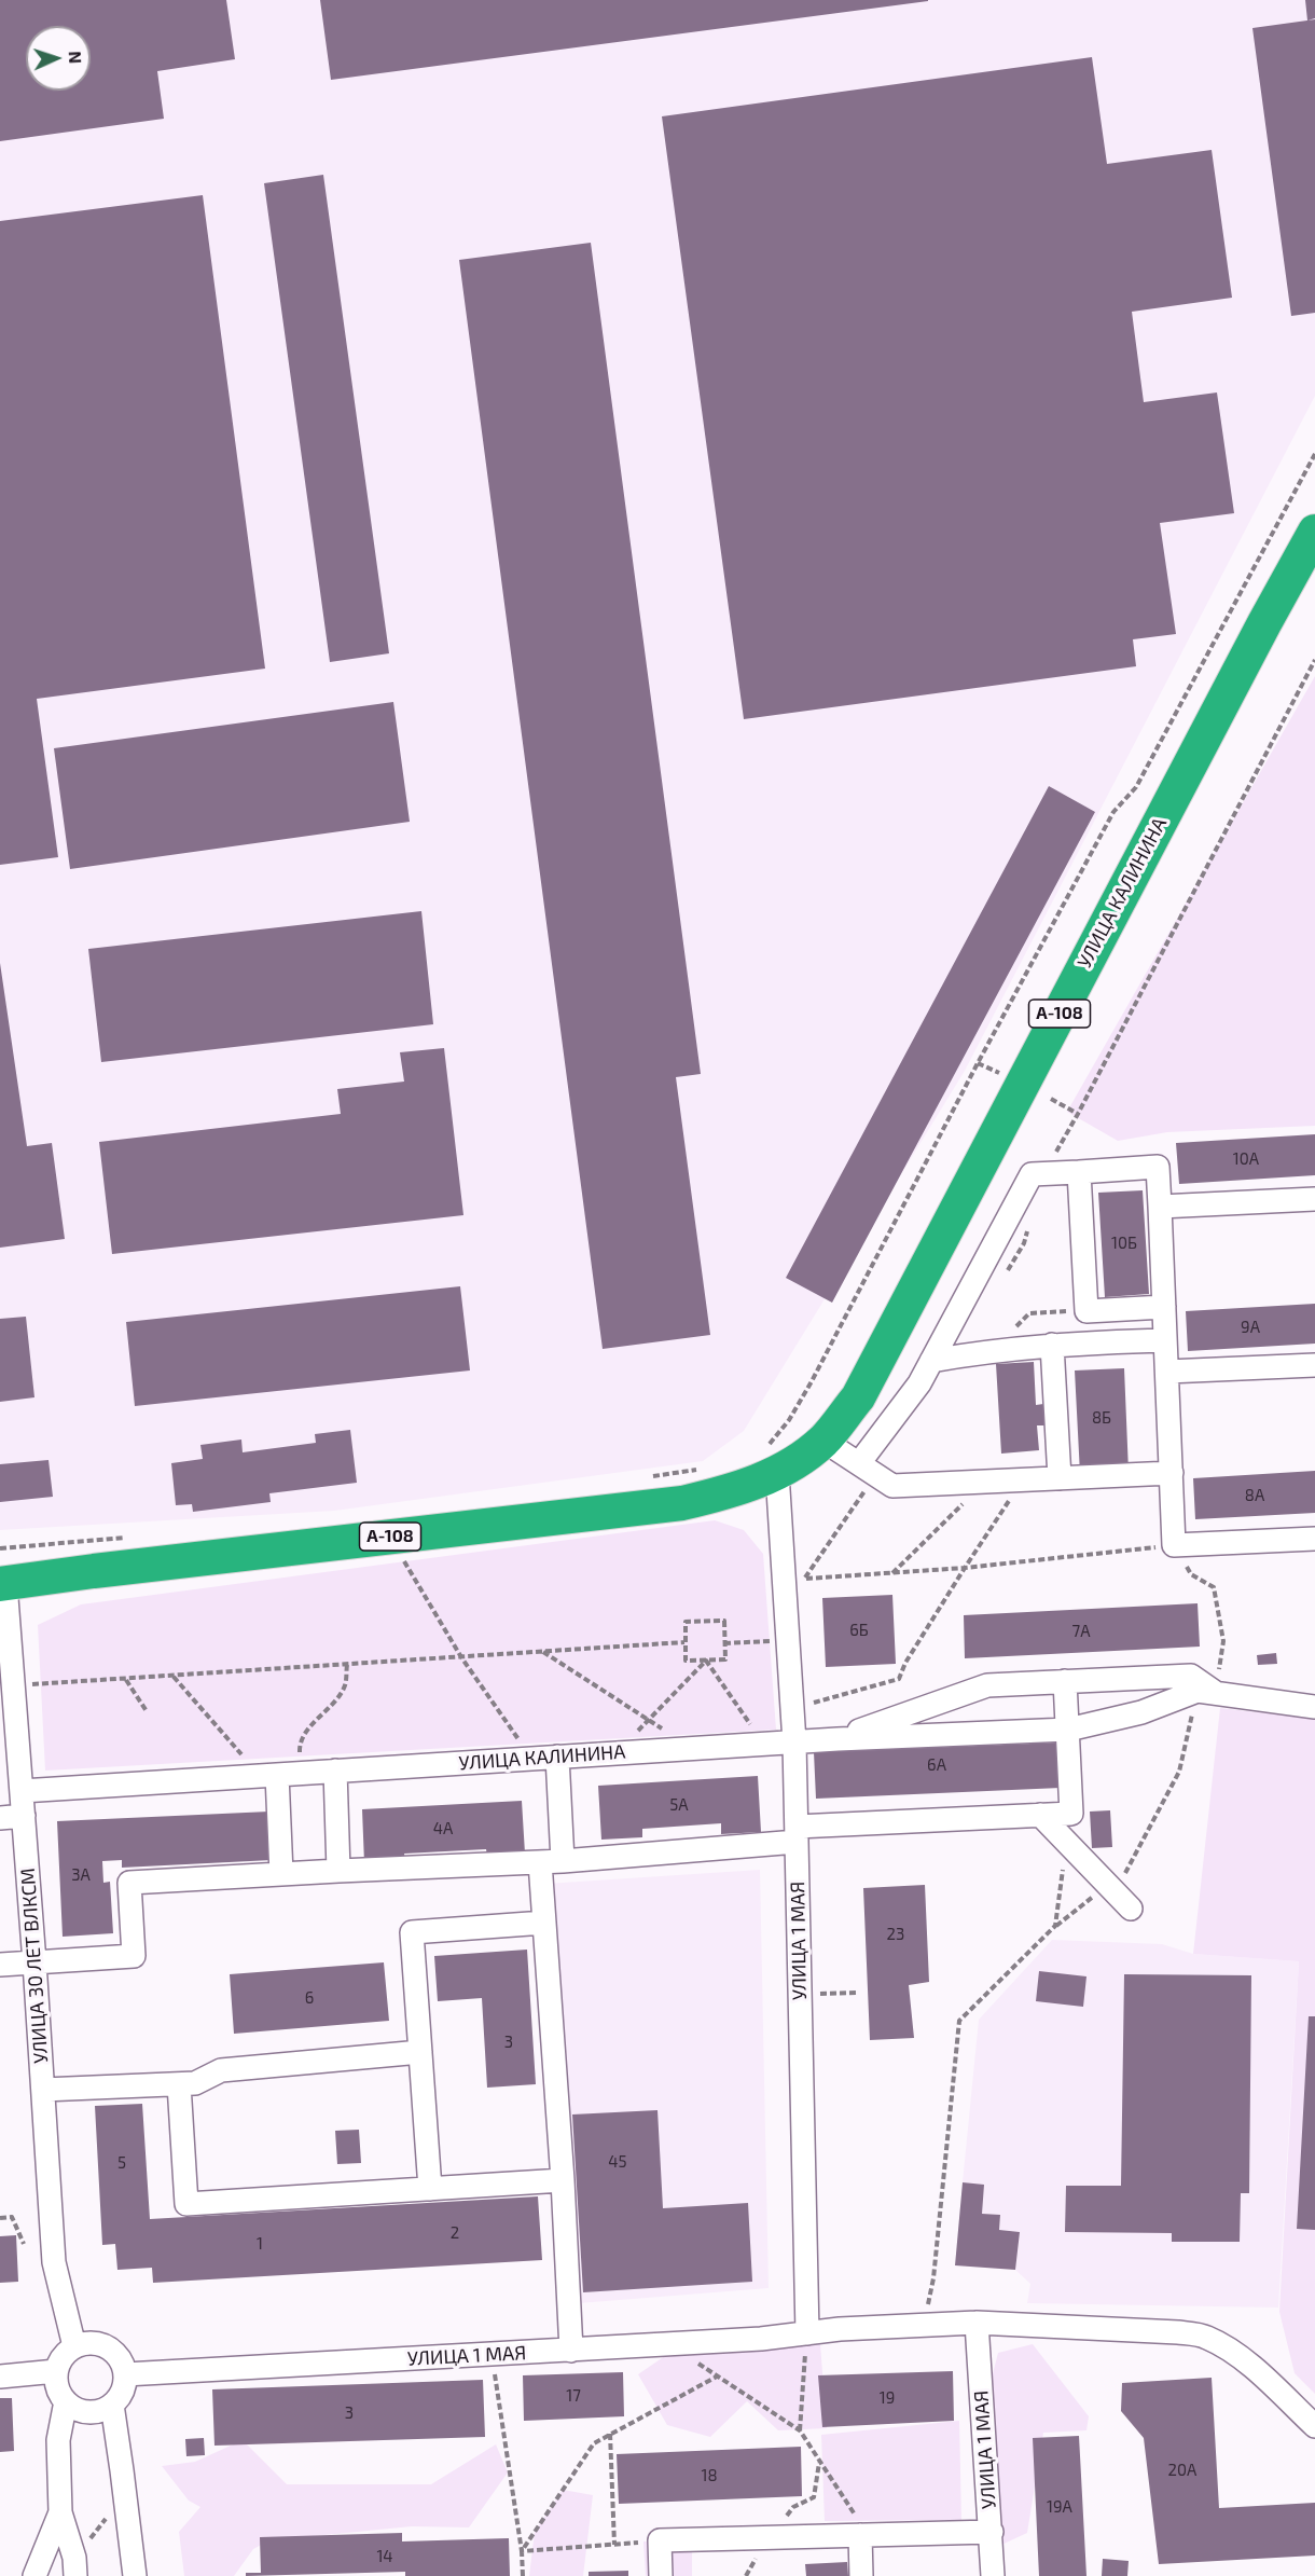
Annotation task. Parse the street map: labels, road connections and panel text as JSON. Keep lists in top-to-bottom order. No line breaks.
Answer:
{"streets":{"highway":["УЛИЦА КАЛИНИНА","А-108"],"street":["УЛИЦА 1 МАЯ","УЛИЦА 30 ЛЕТ ВЛКСМ"]},"crossings":[["УЛИЦА КАЛИНИНА","УЛИЦА 1 МАЯ"],["УЛИЦА КАЛИНИНА","УЛИЦА 30 ЛЕТ ВЛКСМ"],["УЛИЦА 1 МАЯ","УЛИЦА 30 ЛЕТ ВЛКСМ"]],"house_numbers":["10А","10Б","9А","8Б","8А","6Б","7А","6А","5А","4А","3А","23","6","3","45","5","2","1","17","19","3","20А","18","19А","14"],"north":"right"}
